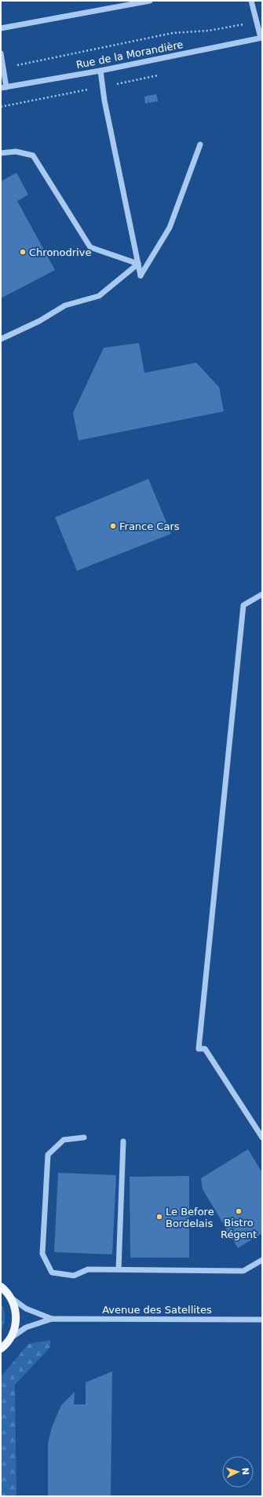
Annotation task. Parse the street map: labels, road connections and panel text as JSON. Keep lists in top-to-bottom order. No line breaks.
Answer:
{"streets":{"street":["Rue de la Morandière","Avenue des Satellites"]},"places":["Chronodrive","France Cars","Bistro Régent","Le Before Bordelais"],"north":"right"}
